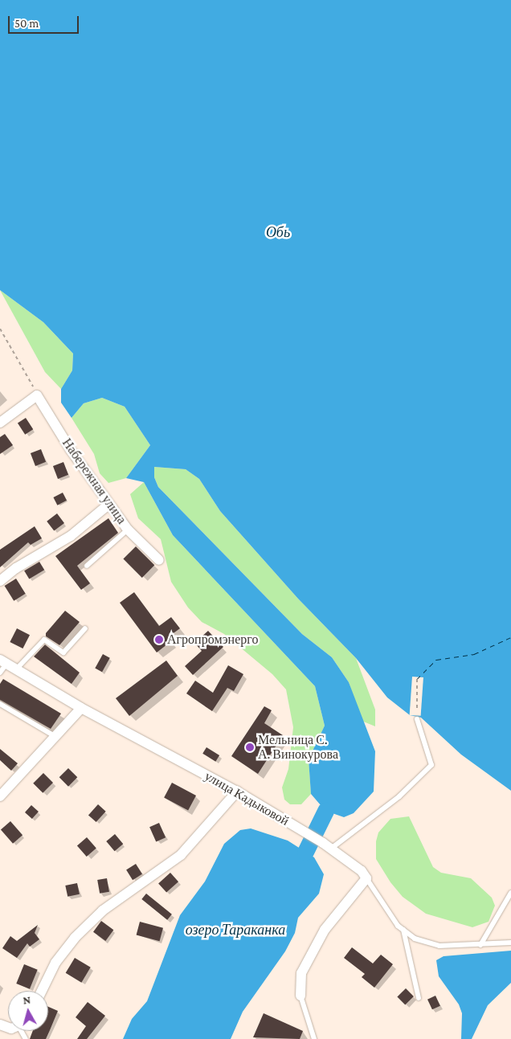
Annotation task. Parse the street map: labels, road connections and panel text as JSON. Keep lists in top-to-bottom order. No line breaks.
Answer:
{"streets":{"street":["Набережная улица","улица Кадыковой"]},"water":["Обь","озеро Тараканка"],"places":["Агропромэнерго","Мельница С. А. Винокурова"],"scale_bar":"50 m","north":"top"}
